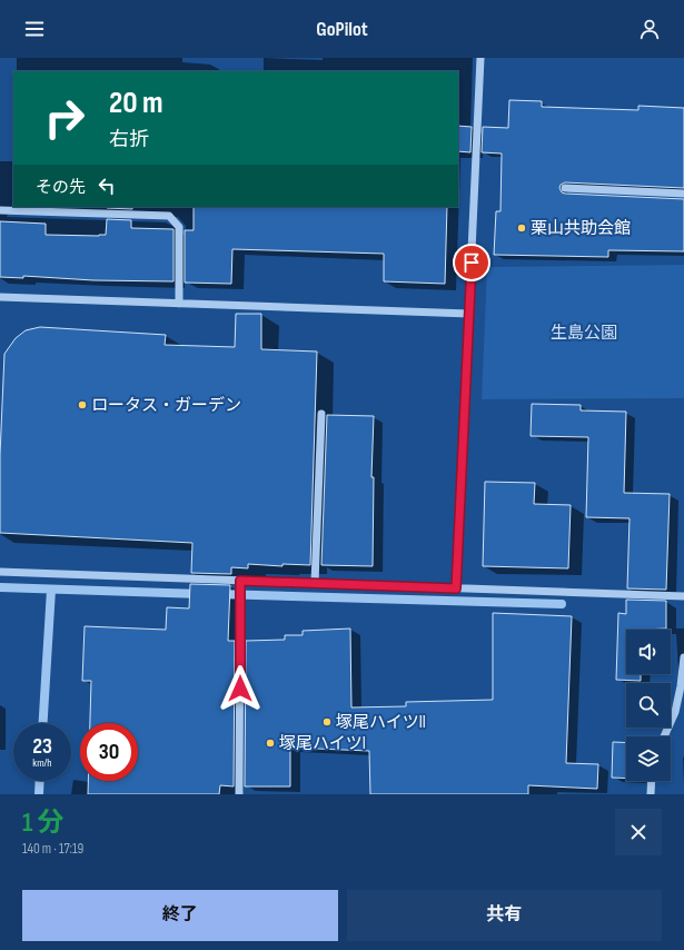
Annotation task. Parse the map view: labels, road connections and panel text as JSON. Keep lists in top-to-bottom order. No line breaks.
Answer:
{"parks":["生島公園"],"places":["栗山共助会館","ロータス・ガーデン","塚尾ハイツII","塚尾ハイツI"],"page":{"header":"GoPilot","turn":["20 m","右折"],"then":"その先","speed":"23 km/h","limit":"30","heading":["1 分","140 m · 17:19"],"buttons":["終了","共有"]}}
